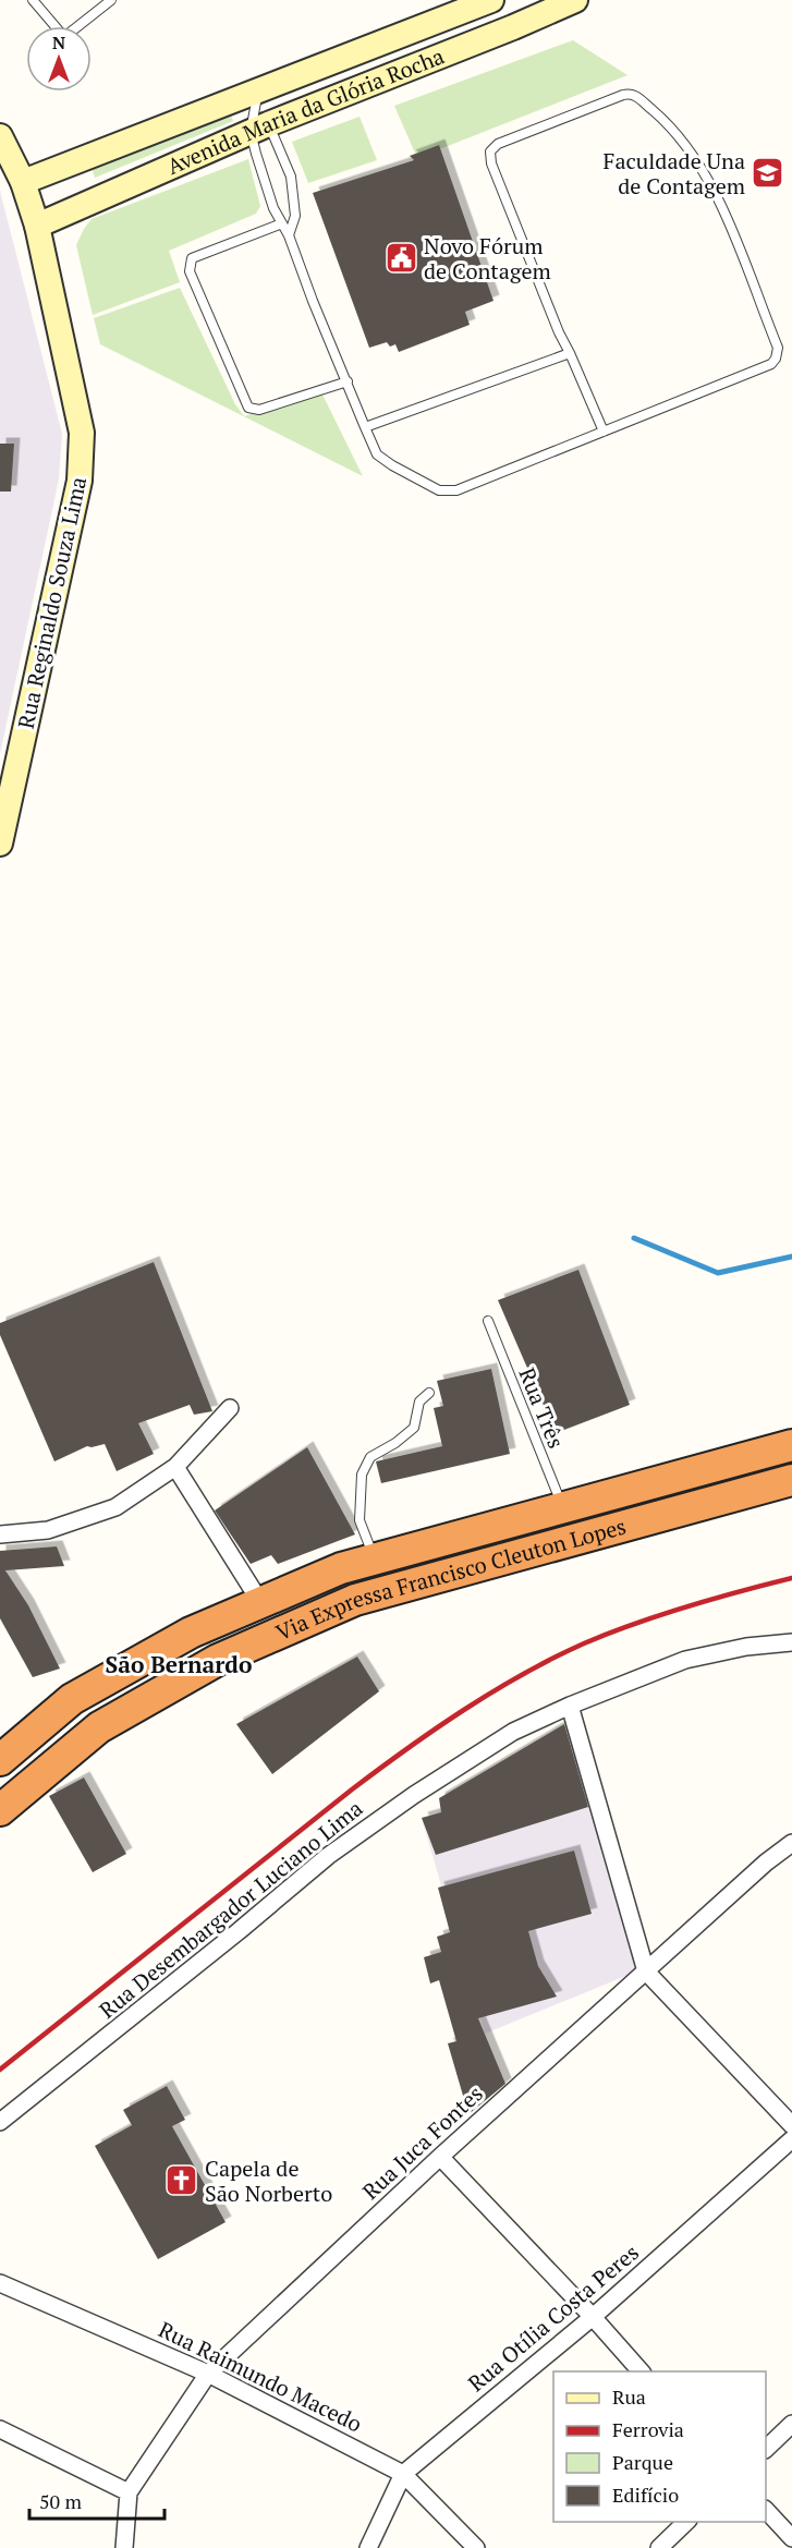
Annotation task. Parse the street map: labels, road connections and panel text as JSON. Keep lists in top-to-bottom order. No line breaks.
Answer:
{"streets":{"highway":["Via Expressa Francisco Cleuton Lopes"],"street":["Avenida Maria da Glória Rocha","Rua Reginaldo Souza Lima","Rua Desembargador Luciano Lima","Rua Juca Fontes","Rua Otília Costa Peres","Rua Raimundo Macedo"],"lane":["Rua Três"]},"crossings":[["Avenida Maria da Glória Rocha","Rua Reginaldo Souza Lima"],["Rua Três","Via Expressa Francisco Cleuton Lopes"],["Rua Juca Fontes","Rua Raimundo Macedo"],["Rua Otília Costa Peres","Rua Raimundo Macedo"]],"districts":["São Bernardo"],"places":{"school or university":["Faculdade Una de Contagem"],"public building":["Novo Fórum de Contagem"],"church":["Capela de São Norberto"]},"legend":["Rua","Ferrovia","Parque","Edifício"],"scale_bar":"50 m","north":"top"}
